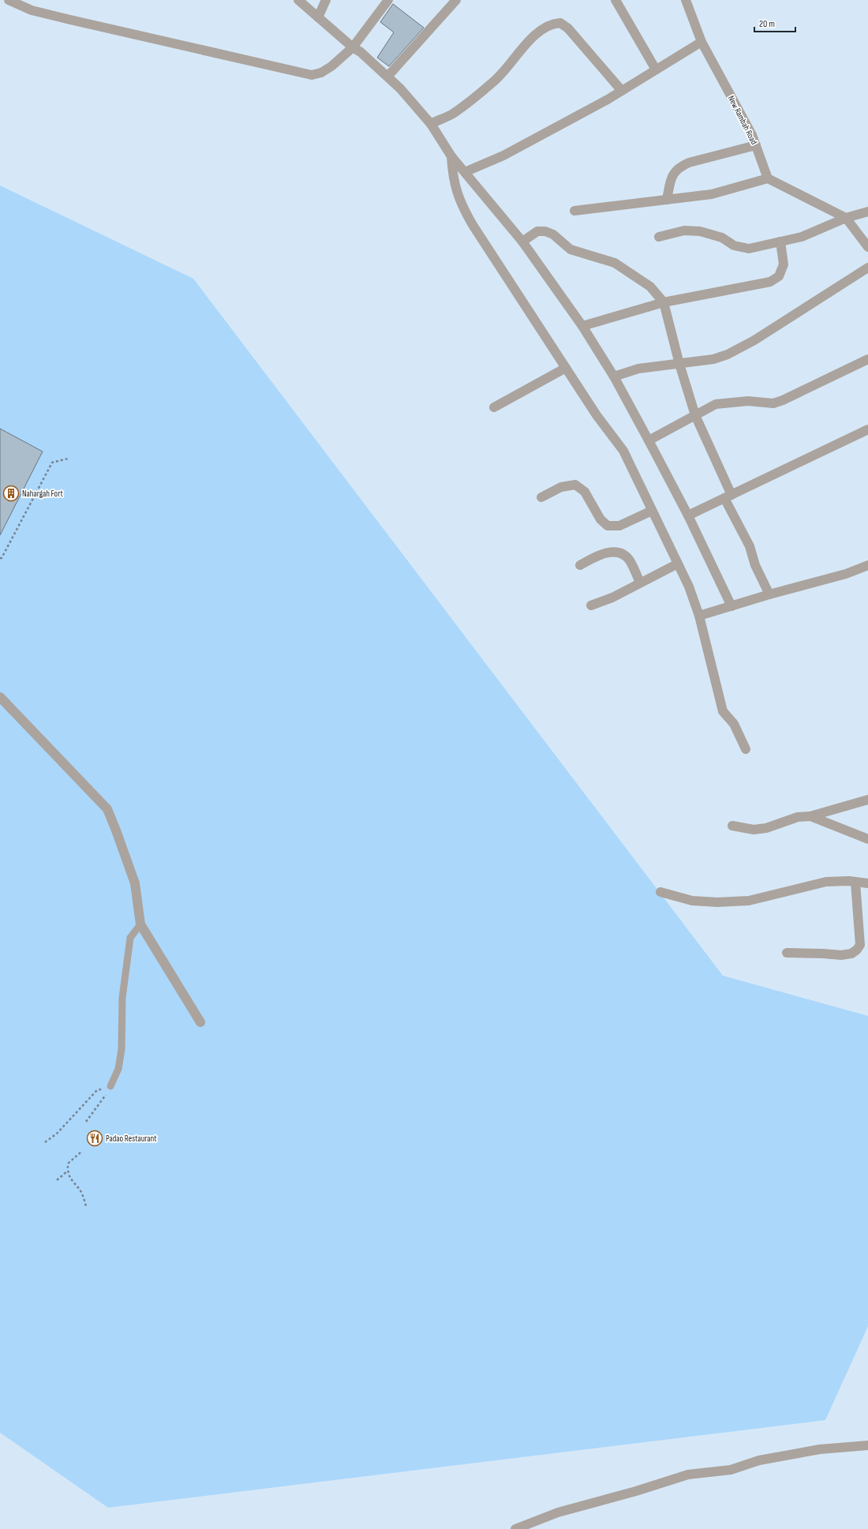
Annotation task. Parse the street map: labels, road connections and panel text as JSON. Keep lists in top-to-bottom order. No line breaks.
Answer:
{"streets":{"street":["New Rambah Road"]},"places":{"building":["Nahargah Fort"],"restaurant":["Padao Restaurant"]},"scale_bar":"20 m"}
